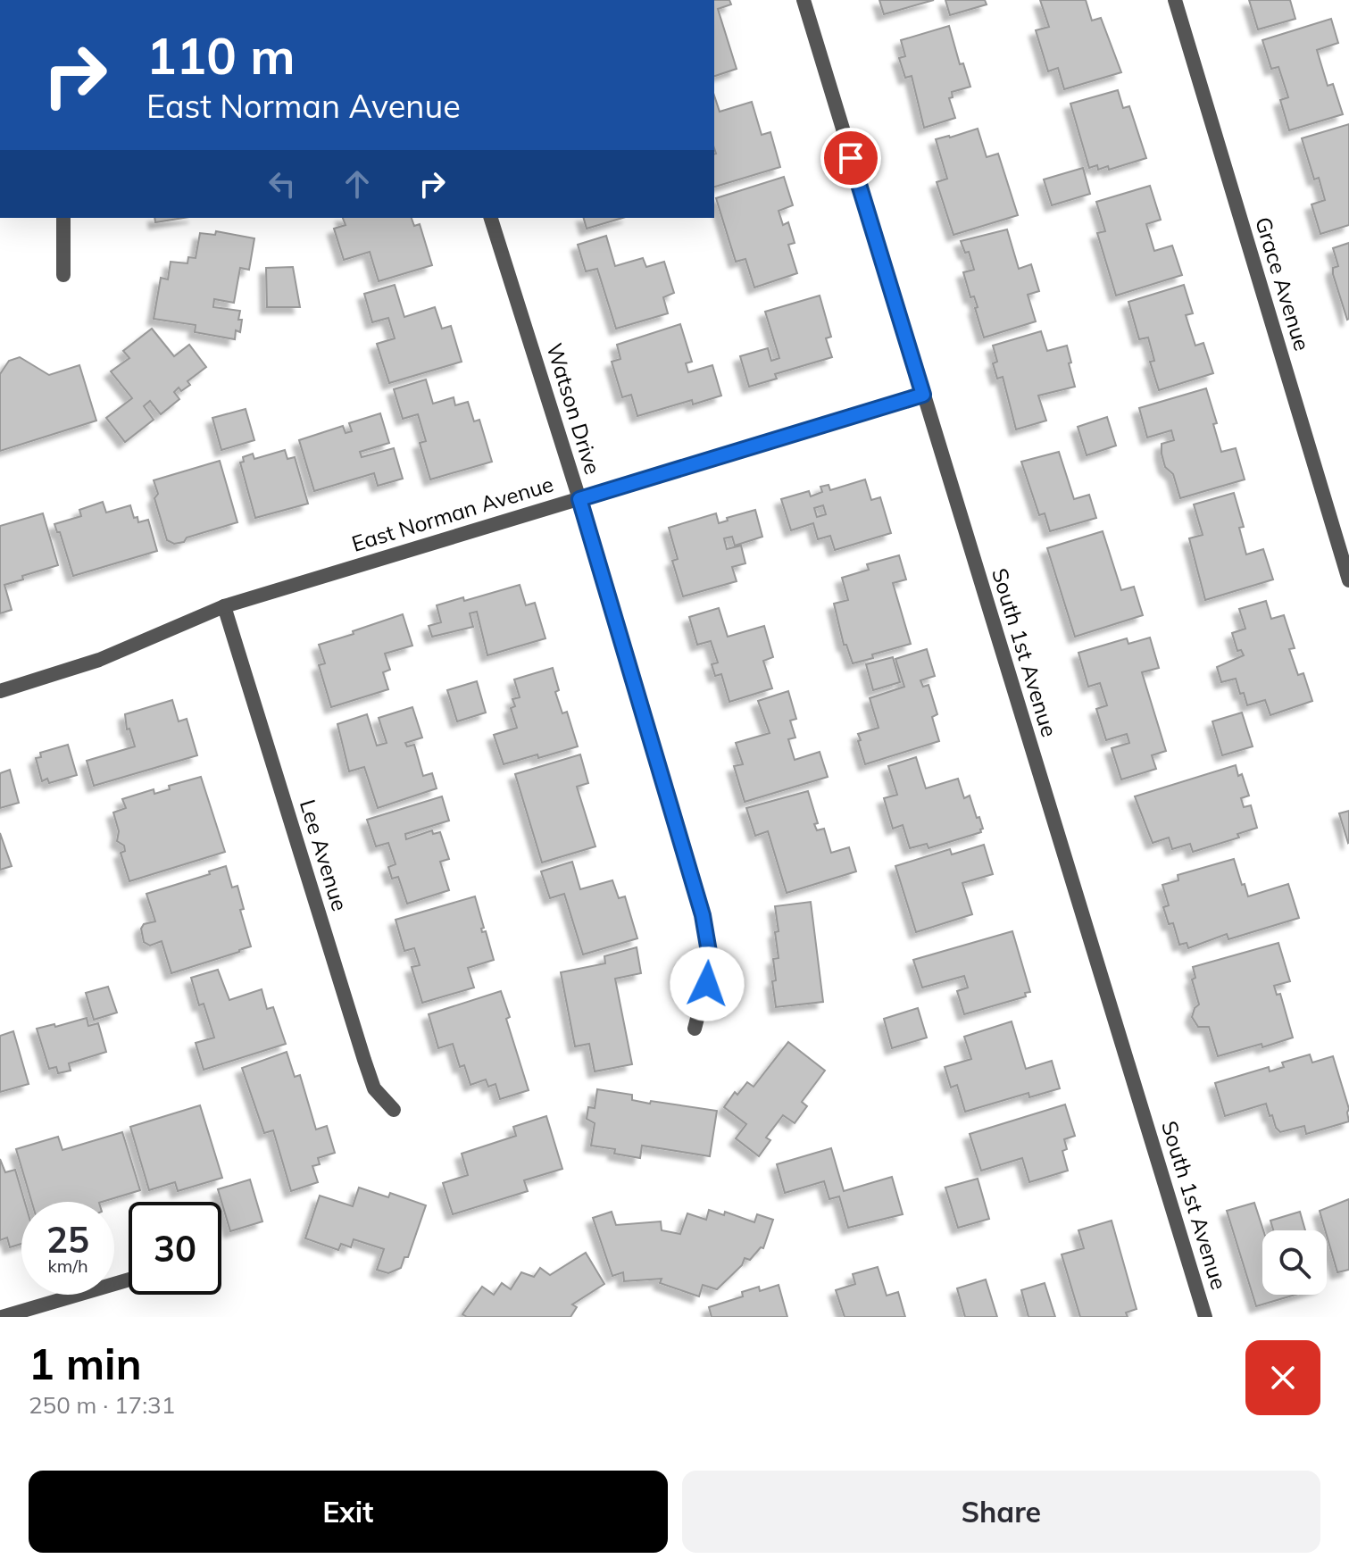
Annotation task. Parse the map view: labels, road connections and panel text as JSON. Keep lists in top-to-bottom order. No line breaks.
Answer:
{"streets":{"street":["Grace Avenue","Watson Drive","East Norman Avenue","South 1st Avenue","Lee Avenue"]},"crossings":[["Watson Drive","East Norman Avenue"],["East Norman Avenue","South 1st Avenue"],["East Norman Avenue","Lee Avenue"]],"page":{"turn":["110 m","East Norman Avenue"],"speed":"25 km/h","limit":"30","heading":["1 min","250 m · 17:31"],"buttons":["Exit","Share"]}}
